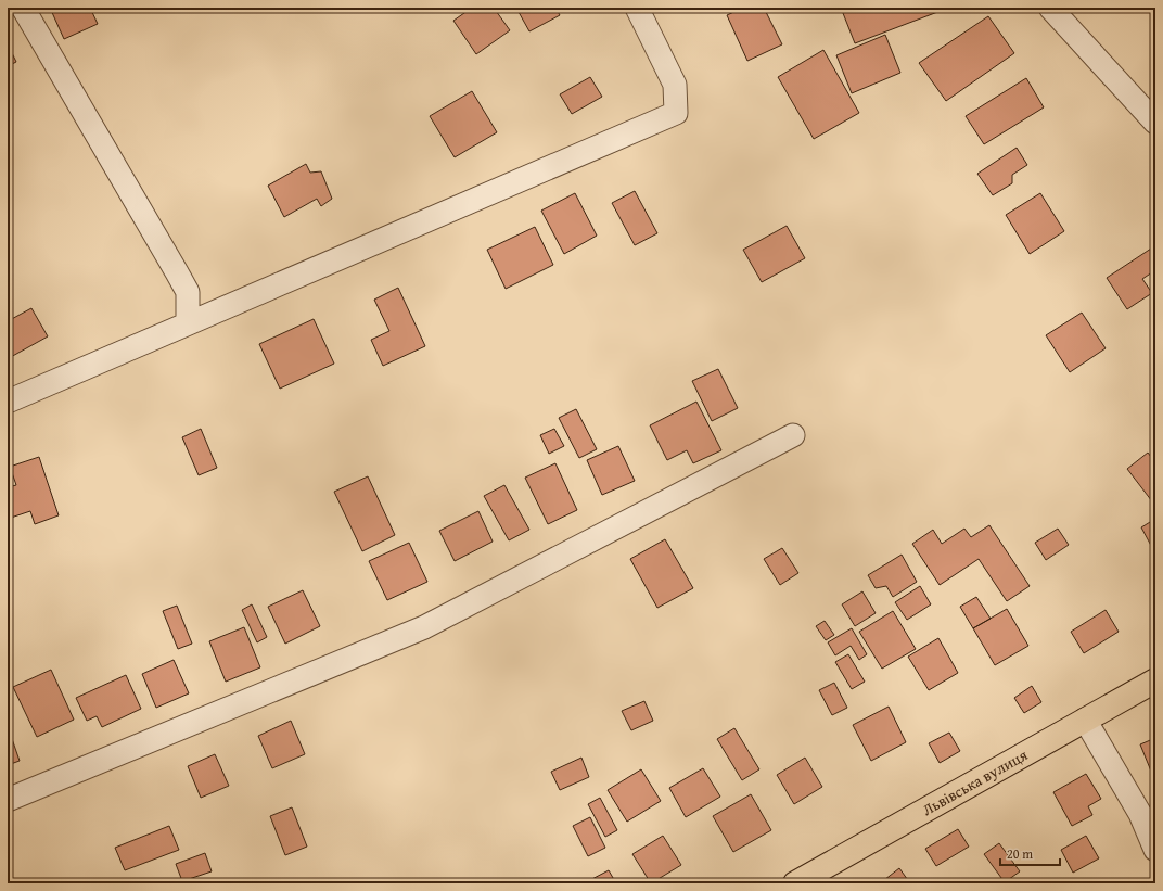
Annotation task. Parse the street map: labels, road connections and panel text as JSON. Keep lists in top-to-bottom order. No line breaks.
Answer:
{"streets":{"main road":["Львівська вулиця"]},"scale_bar":"20 m"}
